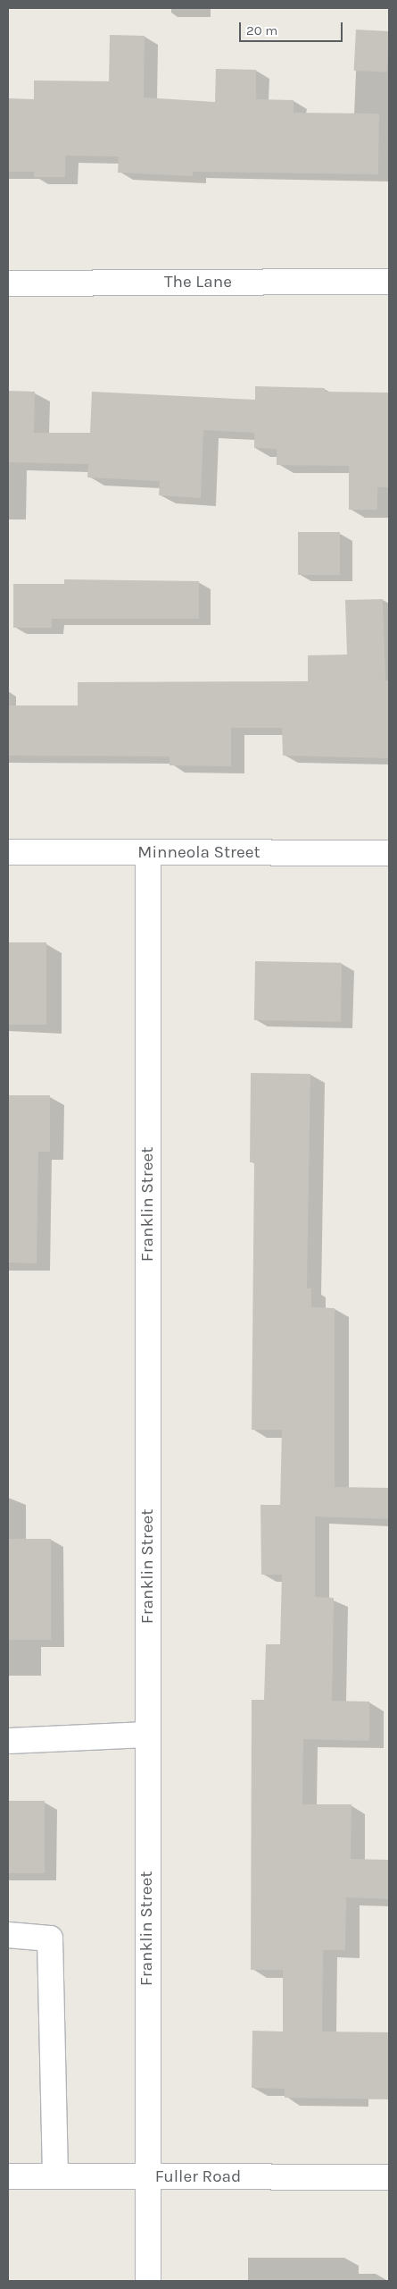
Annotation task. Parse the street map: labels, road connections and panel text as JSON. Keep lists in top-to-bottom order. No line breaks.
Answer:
{"streets":{"street":["The Lane","Minneola Street","Franklin Street","Fuller Road"]},"crossings":[["Minneola Street","Franklin Street"],["Franklin Street","Fuller Road"]],"scale_bar":"20 m"}
